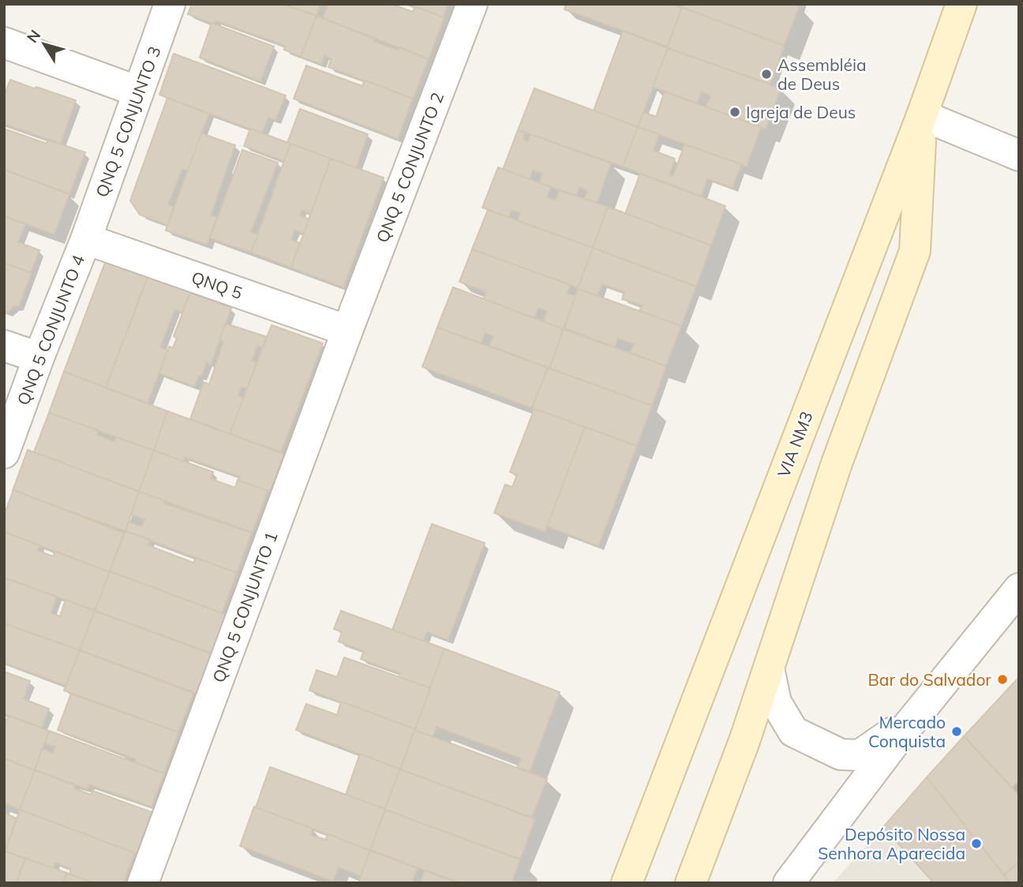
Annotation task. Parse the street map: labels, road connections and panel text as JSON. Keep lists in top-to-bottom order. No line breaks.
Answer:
{"streets":{"main road":["VIA NM3"],"street":["QNQ 5 CONJUNTO 3","QNQ 5 CONJUNTO 2","QNQ 5","QNQ 5 CONJUNTO 4","QNQ 5 CONJUNTO 1"]},"crossings":[["QNQ 5 CONJUNTO 3","QNQ 5"],["QNQ 5 CONJUNTO 3","QNQ 5 CONJUNTO 4"],["QNQ 5 CONJUNTO 2","QNQ 5"],["QNQ 5 CONJUNTO 2","QNQ 5 CONJUNTO 1"],["QNQ 5","QNQ 5 CONJUNTO 4"],["QNQ 5","QNQ 5 CONJUNTO 1"]],"places":["Assembléia de Deus","Igreja de Deus","Bar do Salvador","Mercado Conquista","Depósito Nossa Senhora Aparecida"],"north":"top left"}
